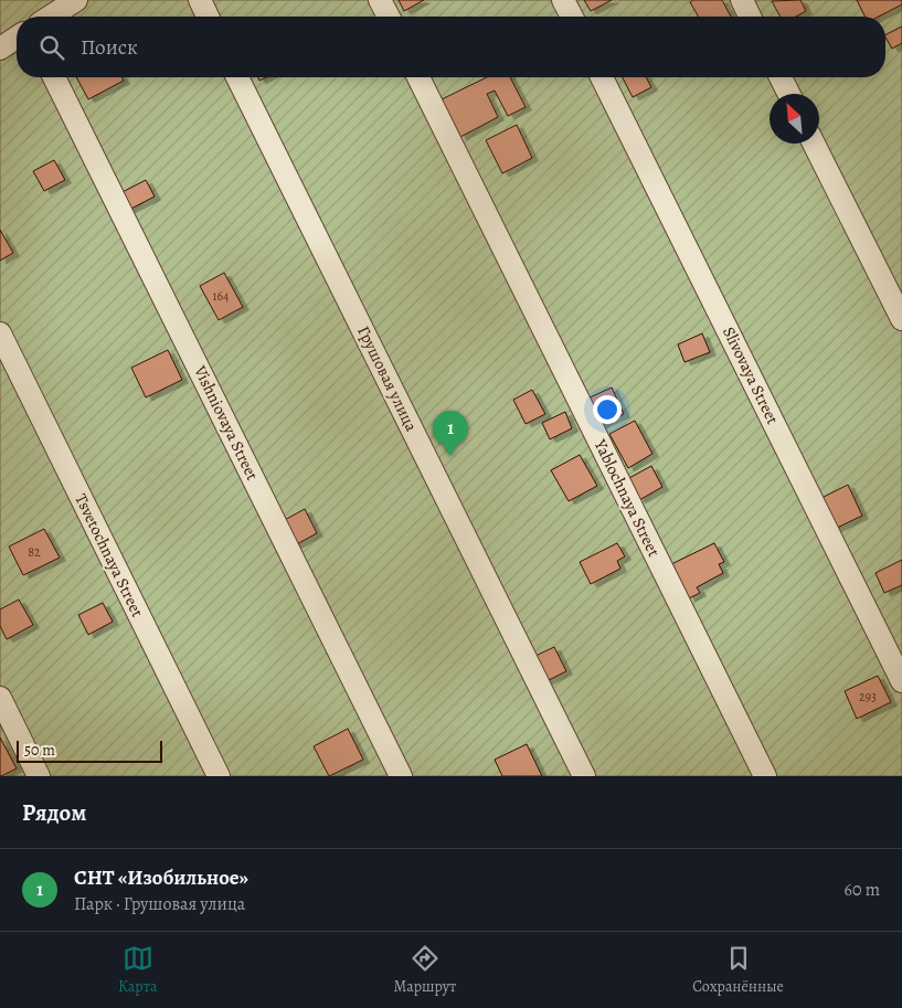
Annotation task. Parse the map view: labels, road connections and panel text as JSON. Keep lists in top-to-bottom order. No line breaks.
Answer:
{"streets":{"street":["Slivovaya Street","Грушовая улица","Vishniovaya Street","Yablochnaya Street","Tsvetochnaya Street"]},"house_numbers":["164","82","293"],"scale_bar":"50 m","north":"top left","page":{"search":"Поиск","pins":"1","scale":"50 m","heading":"Рядом","list":[{"mark":"1","name":"СНТ «Изобильное»","note":"Парк · Грушовая улица","value":"60 m"}],"nav":["Карта","Маршрут","Сохранённые"]}}
